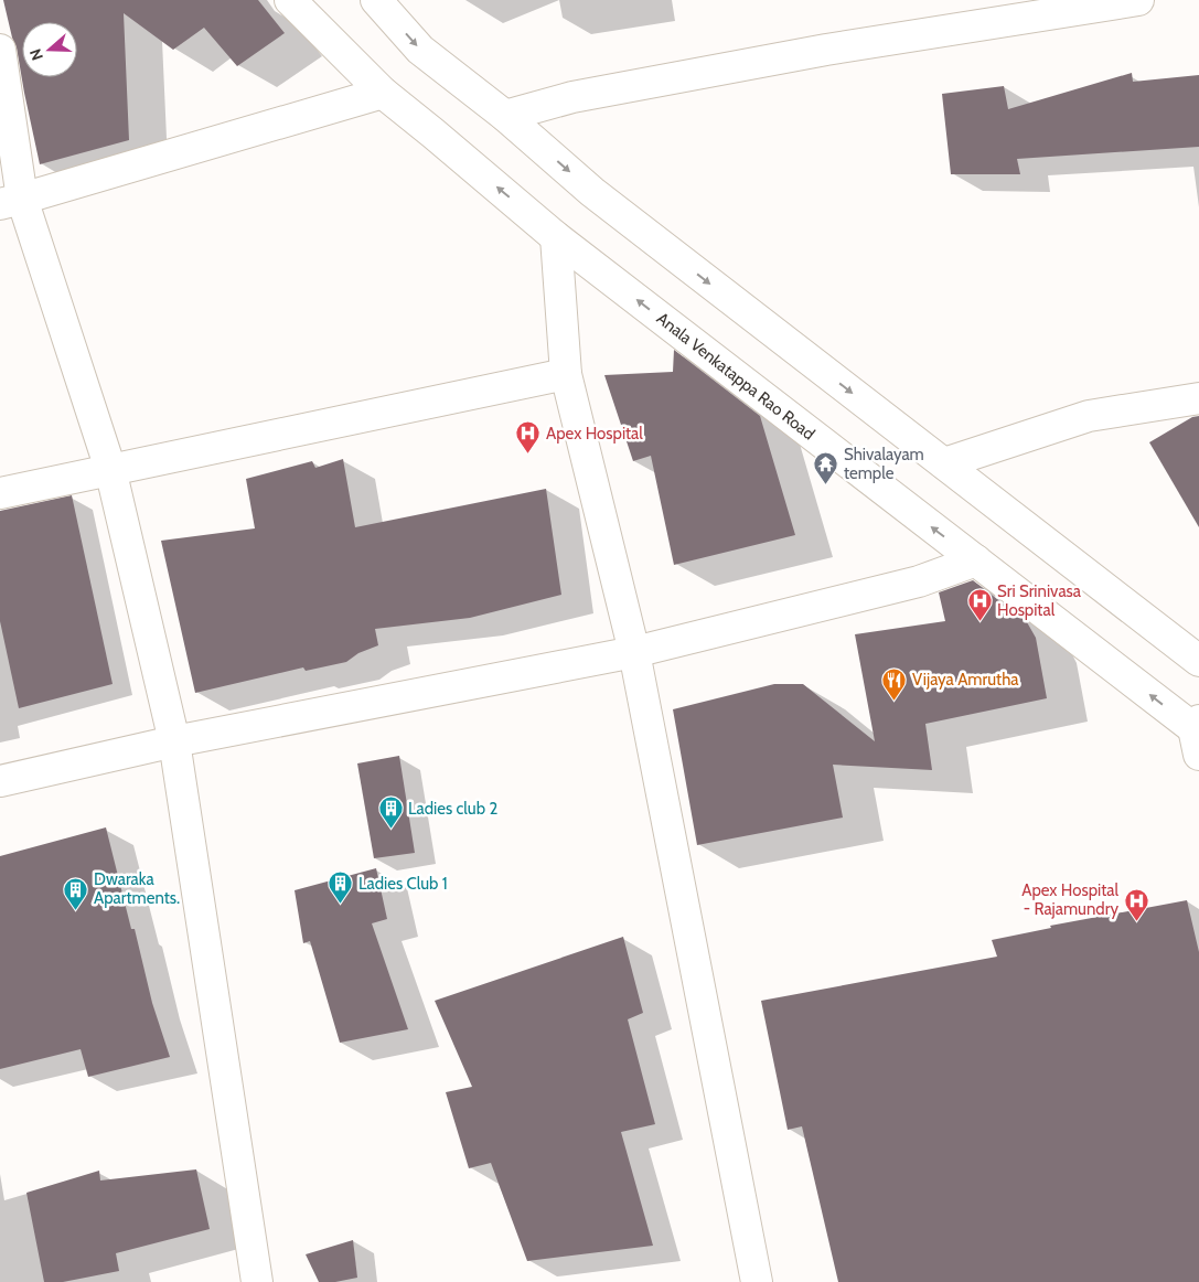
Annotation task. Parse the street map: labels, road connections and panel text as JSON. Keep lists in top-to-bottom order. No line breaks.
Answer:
{"streets":{"street":["Anala Venkatappa Rao Road"]},"places":{"hospital":["Apex Hospital","Sri Srinivasa Hospital","Apex Hospital - Rajamundry"],"temple":["Shivalayam temple"],"restaurant":["Vijaya Amrutha"],"building":["Ladies club 2","Ladies Club 1","Dwaraka Apartments."]},"north":"left"}
